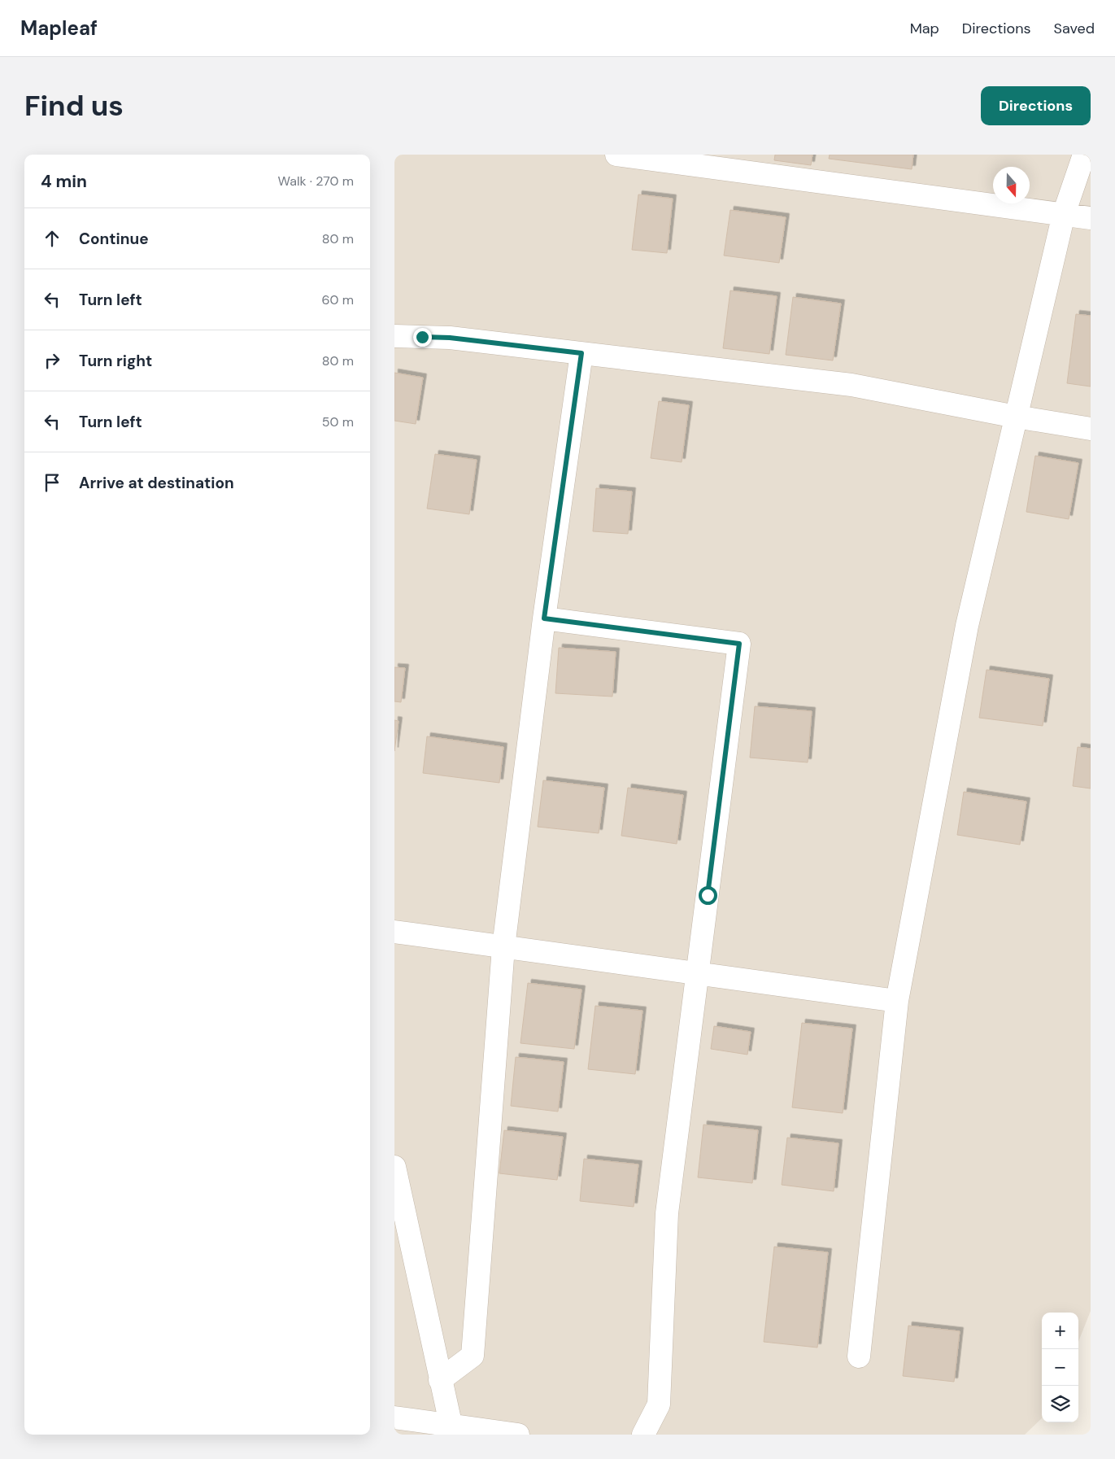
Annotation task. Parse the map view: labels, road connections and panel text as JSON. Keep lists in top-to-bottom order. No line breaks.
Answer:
{"north":"bottom","page":{"header":"Mapleaf","nav":["Map","Directions","Saved"],"buttons":"Directions","title":"Find us","heading":["4 min","Walk · 270 m"],"list":[["Continue","80 m"],["Turn left","60 m"],["Turn right","80 m"],["Turn left","50 m"],"Arrive at destination"],"map_buttons":["+","−"]}}
